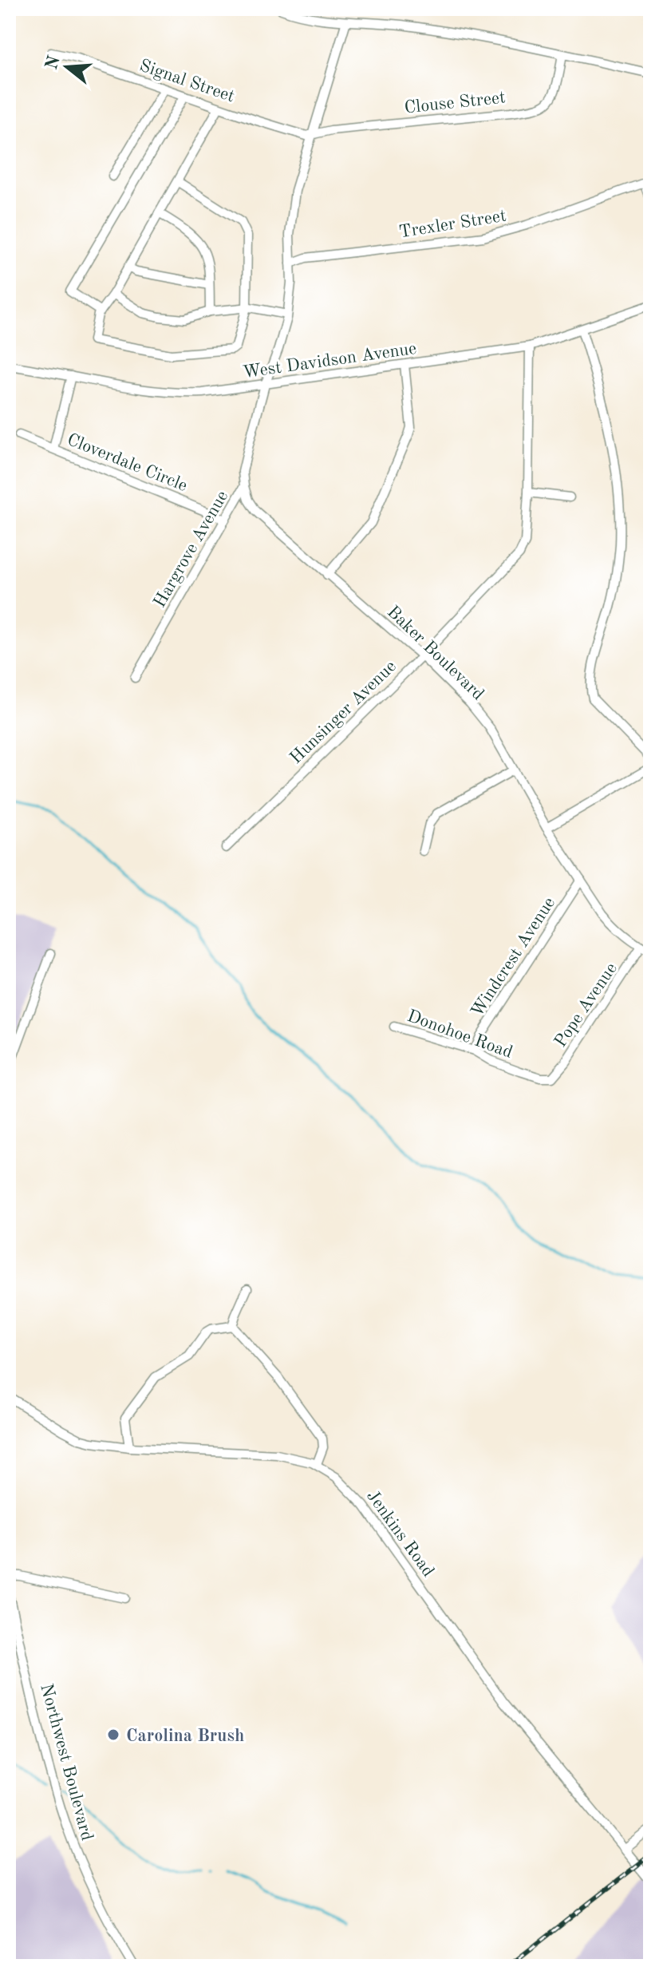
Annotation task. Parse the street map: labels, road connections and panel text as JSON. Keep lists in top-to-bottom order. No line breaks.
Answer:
{"streets":{"street":["Signal Street","Clouse Street","Trexler Street","West Davidson Avenue","Cloverdale Circle","Hargrove Avenue","Baker Boulevard","Hunsinger Avenue","Windcrest Avenue","Pope Avenue","Donohoe Road","Jenkins Road","Northwest Boulevard"]},"crossings":[["Signal Street","Clouse Street"],["Signal Street","Hargrove Avenue"],["Clouse Street","Hargrove Avenue"],["Trexler Street","Hargrove Avenue"],["West Davidson Avenue","Cloverdale Circle"],["West Davidson Avenue","Hargrove Avenue"],["West Davidson Avenue","Hunsinger Avenue"],["Cloverdale Circle","Hargrove Avenue"],["Hargrove Avenue","Baker Boulevard"],["Baker Boulevard","Hunsinger Avenue"],["Baker Boulevard","Windcrest Avenue"],["Baker Boulevard","Pope Avenue"],["Windcrest Avenue","Donohoe Road"],["Pope Avenue","Donohoe Road"]],"places":["Carolina Brush"],"north":"left"}
